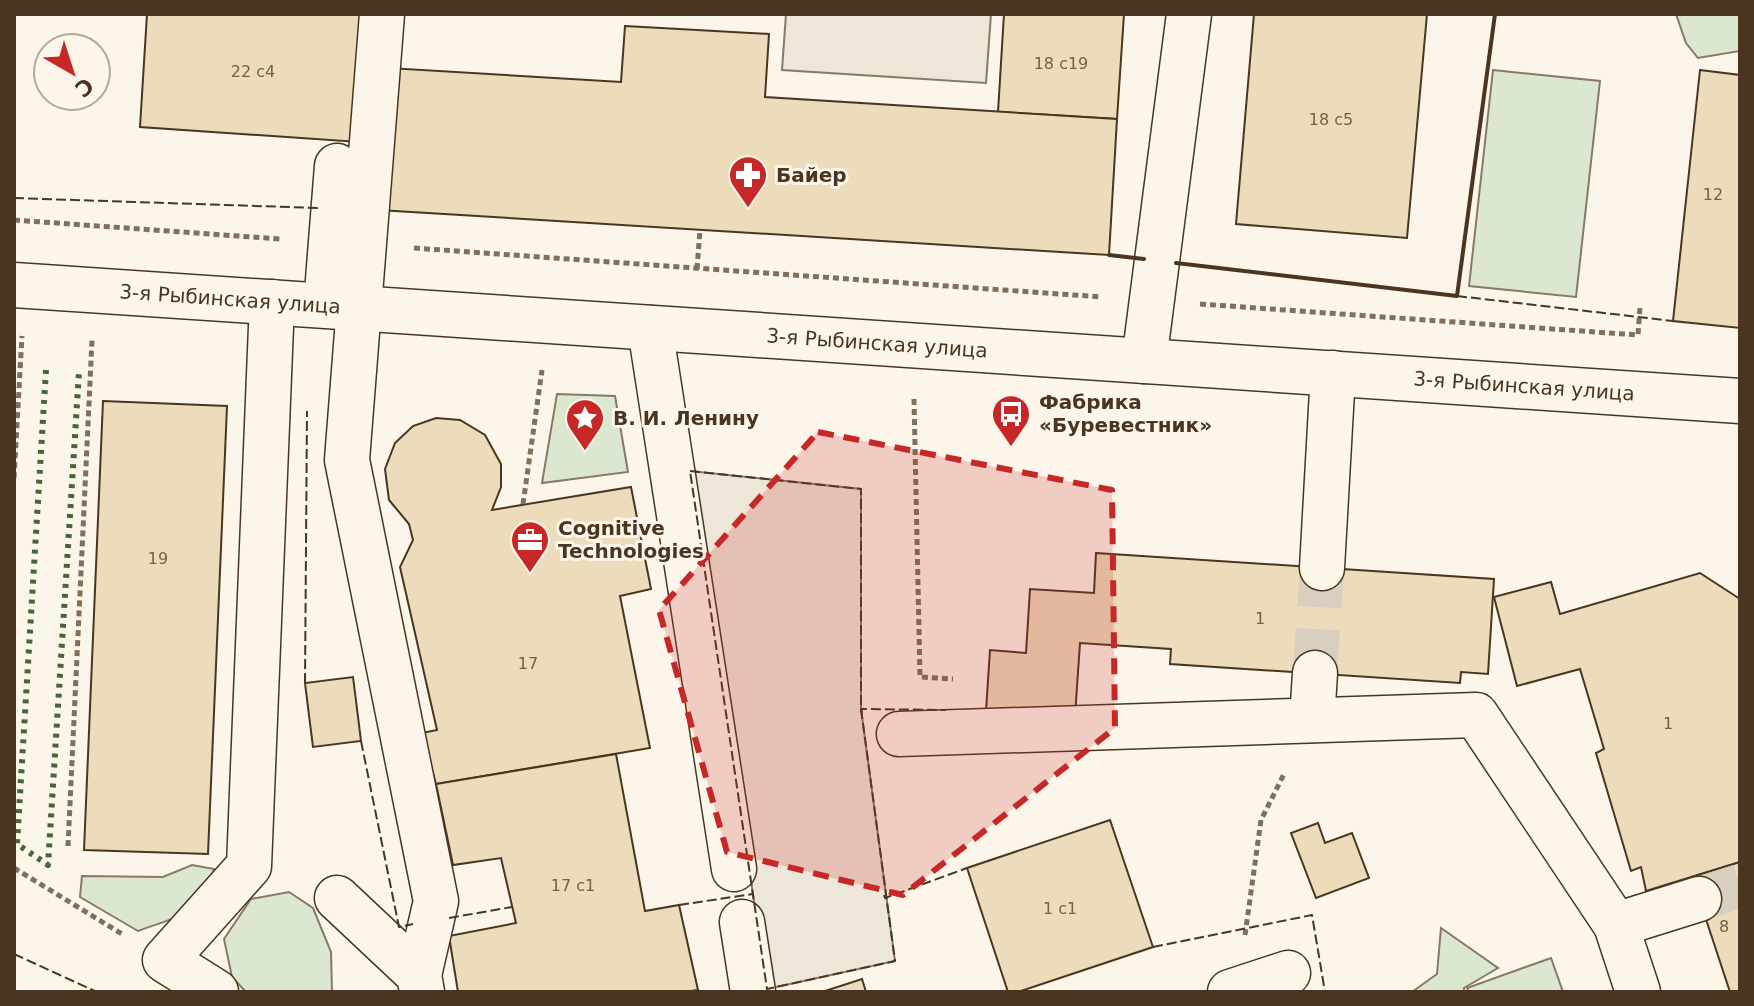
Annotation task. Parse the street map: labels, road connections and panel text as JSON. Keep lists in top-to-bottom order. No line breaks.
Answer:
{"streets":{"street":["3-я Рыбинская улица"]},"places":{"pharmacy":["Байер"],"bus stop":["Фабрика «Буревестник»"],"place":["В. И. Ленину"],"office":["Cognitive Technologies"]},"house_numbers":["18 с19","22 с4","18 с5","12","19","1","17","1","17 с1","1 с1","8"],"north":"bottom right"}
